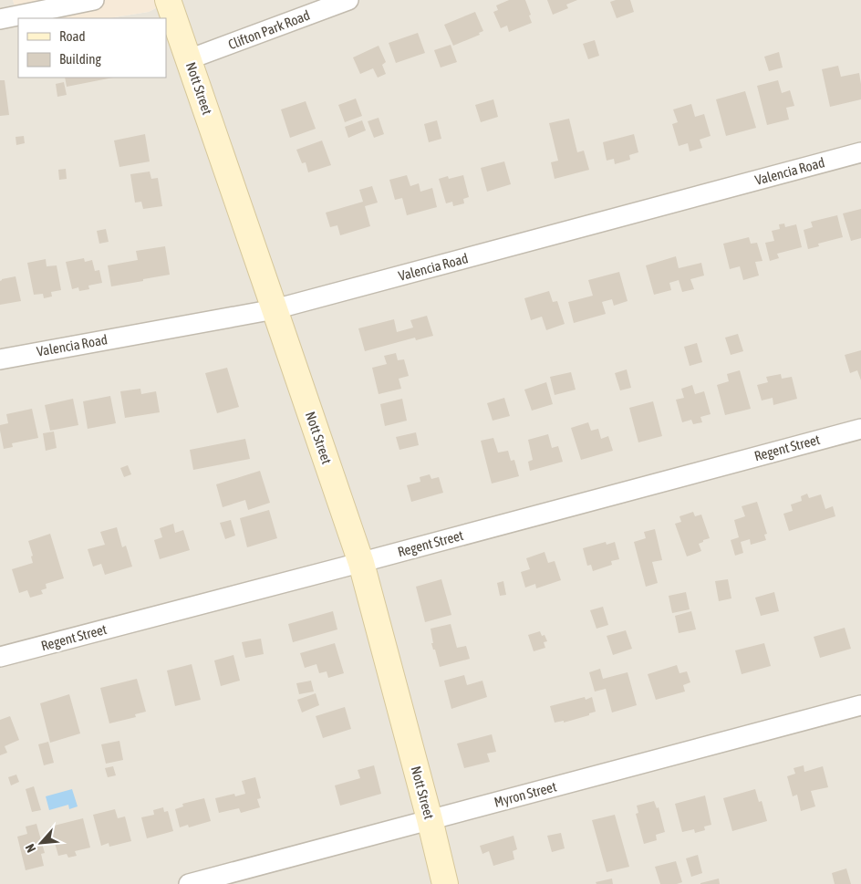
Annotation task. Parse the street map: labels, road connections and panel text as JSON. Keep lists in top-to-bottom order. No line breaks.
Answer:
{"streets":{"main road":["Nott Street"],"street":["Clifton Park Road","Valencia Road","Regent Street","Myron Street"]},"crossings":[["Clifton Park Road","Nott Street"],["Nott Street","Valencia Road"],["Nott Street","Regent Street"],["Nott Street","Myron Street"]],"legend":["Road","Building"],"north":"bottom left"}
